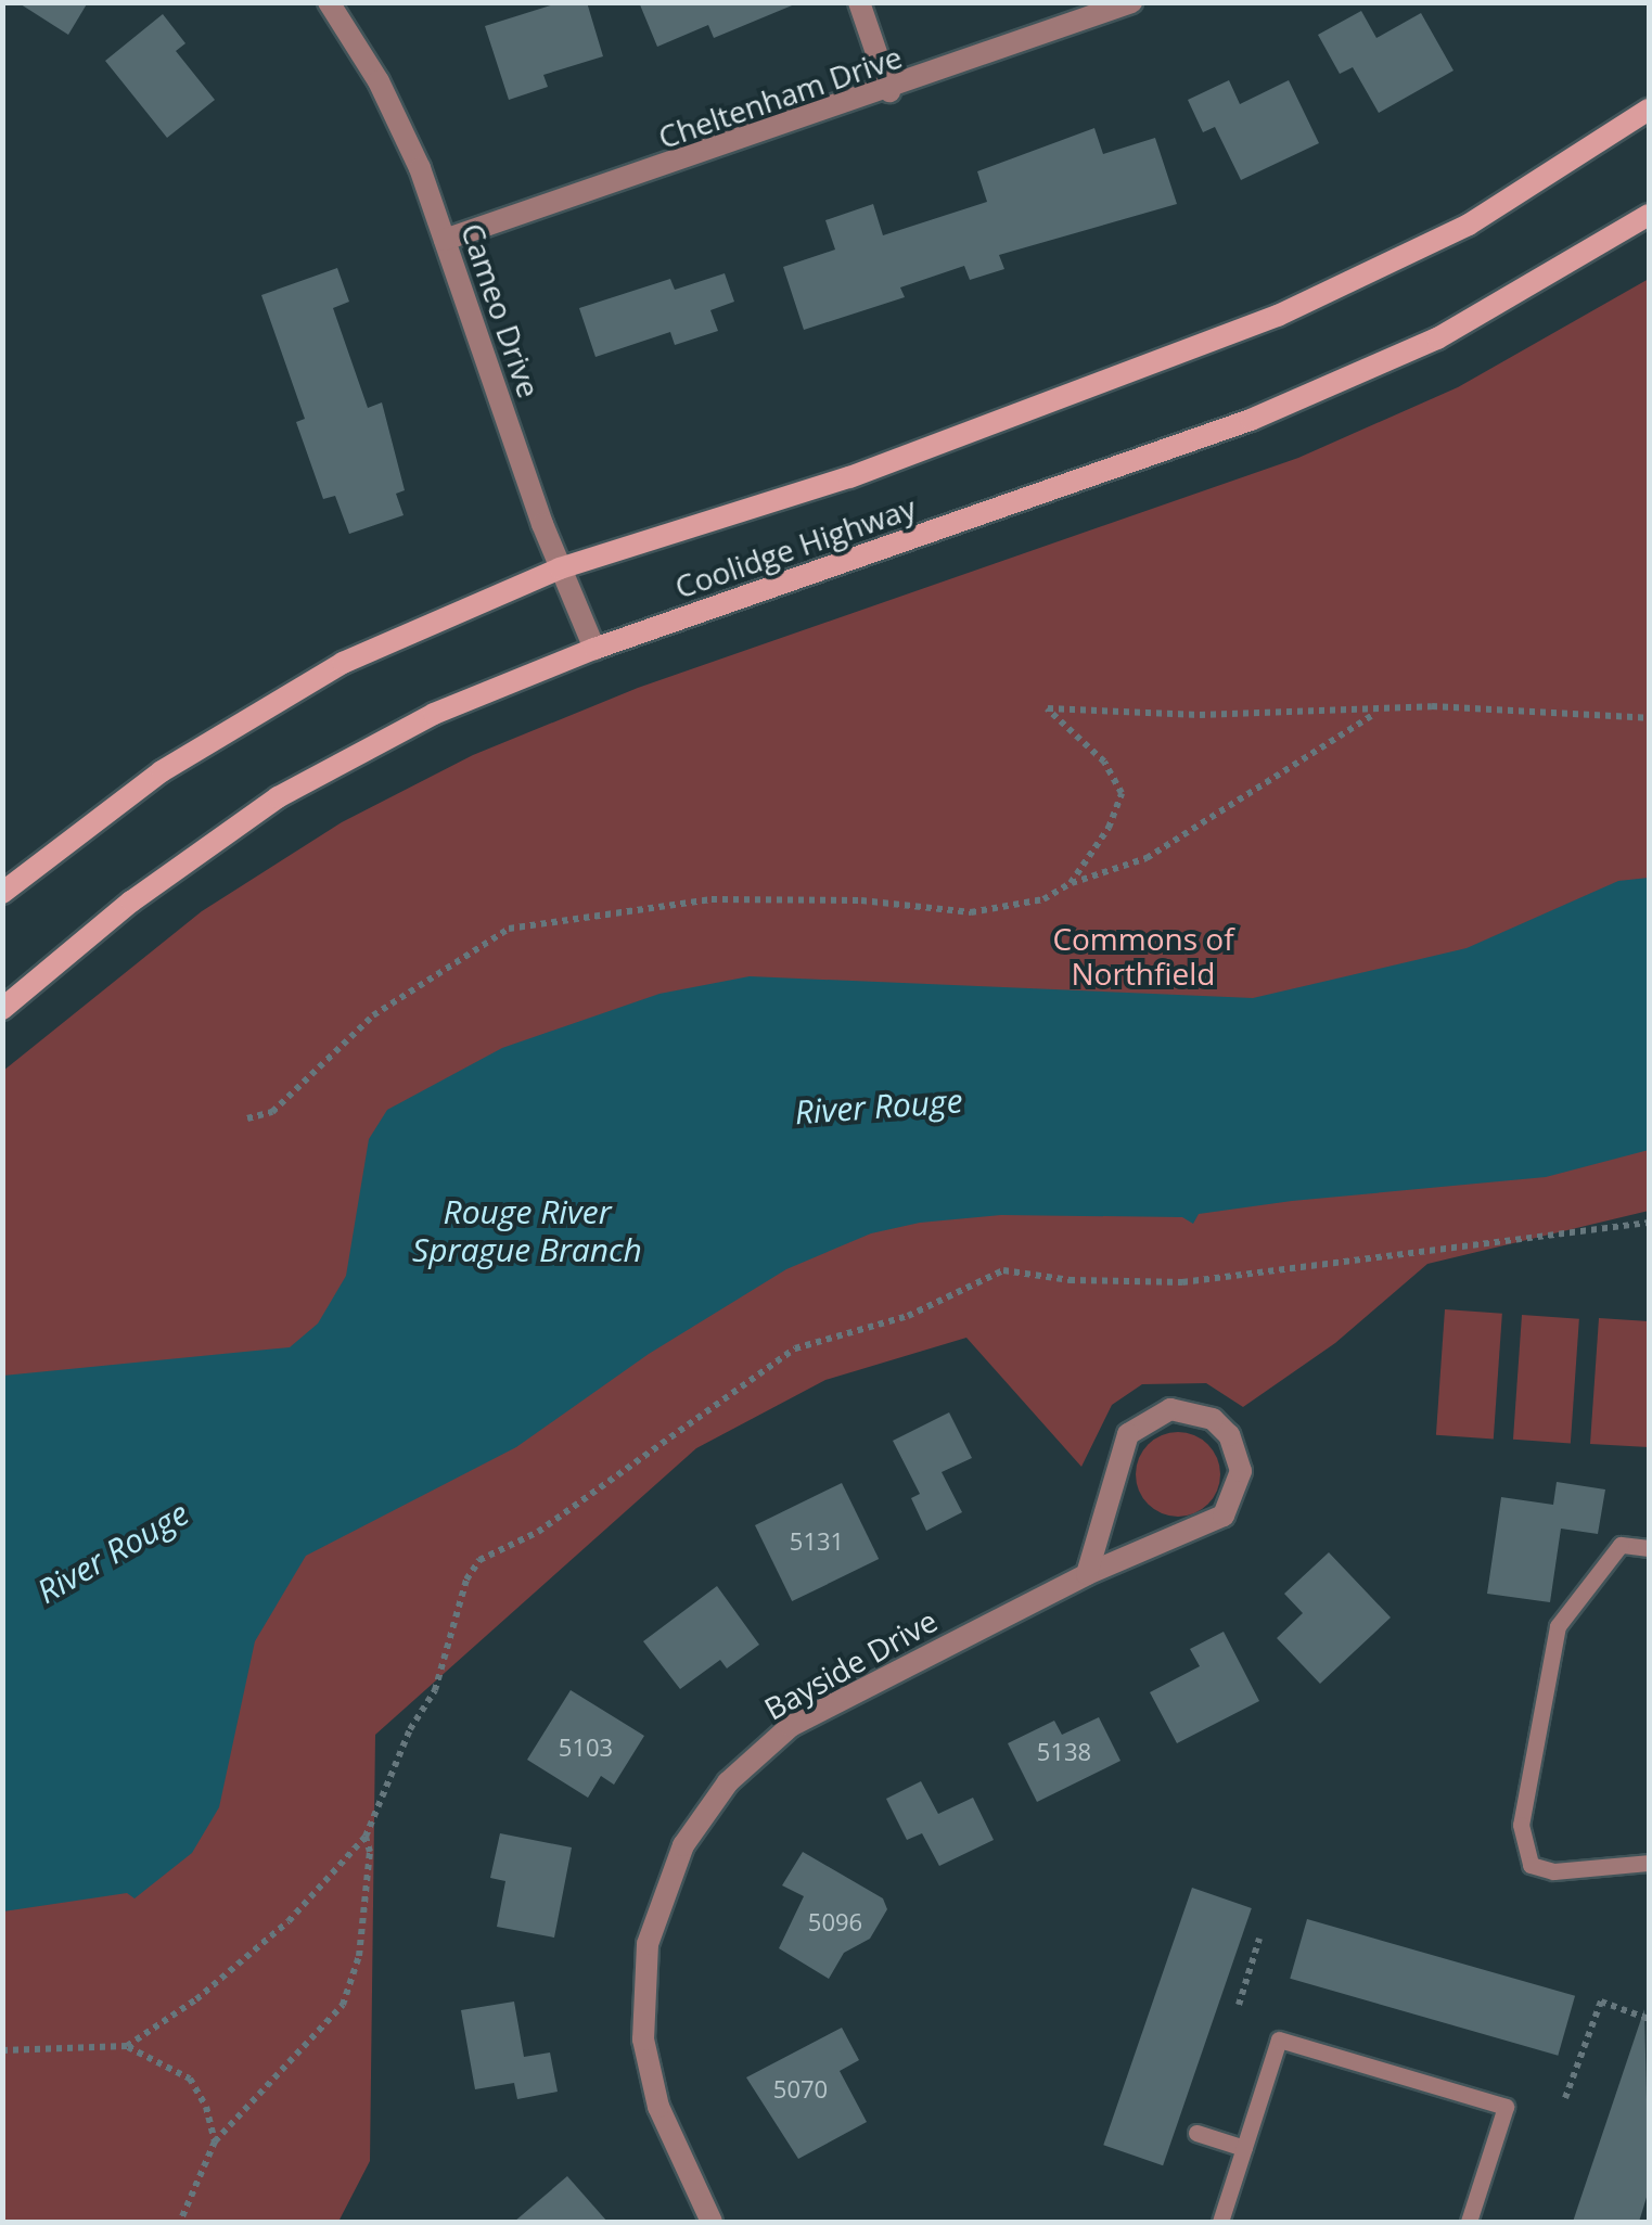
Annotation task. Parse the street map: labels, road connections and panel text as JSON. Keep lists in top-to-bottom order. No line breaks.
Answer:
{"streets":{"main road":["Coolidge Highway"],"street":["Cheltenham Drive","Cameo Drive","Bayside Drive"]},"crossings":[["Cheltenham Drive","Cameo Drive"],["Cameo Drive","Coolidge Highway"]],"water":["River Rouge","Rouge River Sprague Branch"],"parks":["Commons of Northfield"],"house_numbers":["5131","5103","5138","5096","5070"]}
